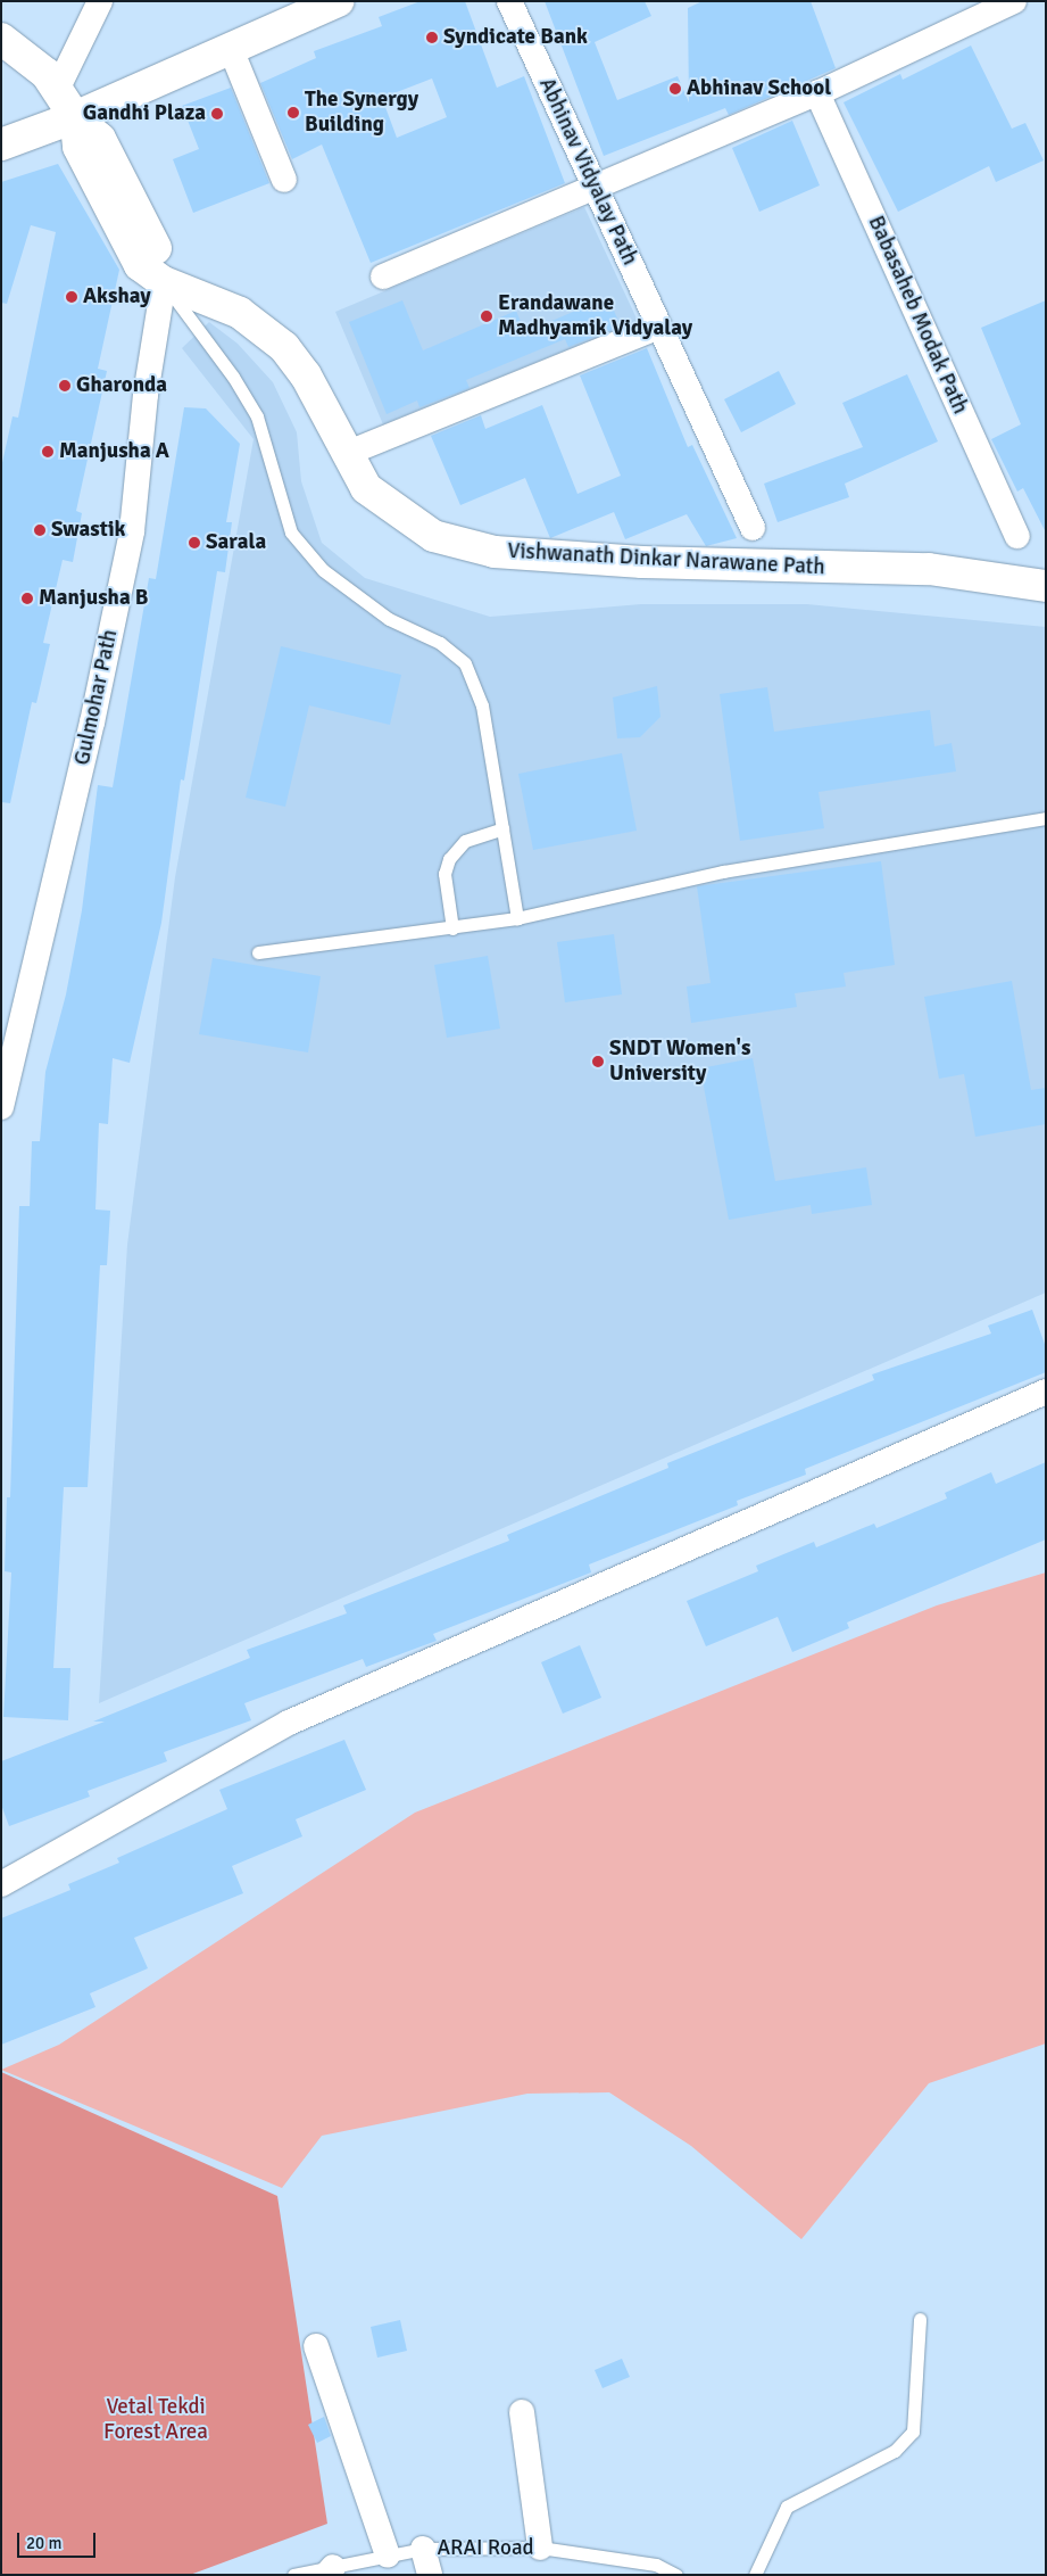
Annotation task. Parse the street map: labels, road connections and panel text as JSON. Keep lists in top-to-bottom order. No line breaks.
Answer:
{"streets":{"main road":["Vishwanath Dinkar Narawane Path"],"street":["Abhinav Vidyalay Path","Babasaheb Modak Path","Gulmohar Path"],"lane":["ARAI Road"]},"crossings":[["Vishwanath Dinkar Narawane Path","Gulmohar Path"]],"parks":["Vetal Tekdi Forest Area"],"places":["Syndicate Bank","Abhinav School","The Synergy Building","Gandhi Plaza","Akshay","Erandawane Madhyamik Vidyalay","Gharonda","Manjusha A","Swastik","Sarala","Manjusha B","SNDT Women's University"],"scale_bar":"20 m"}
